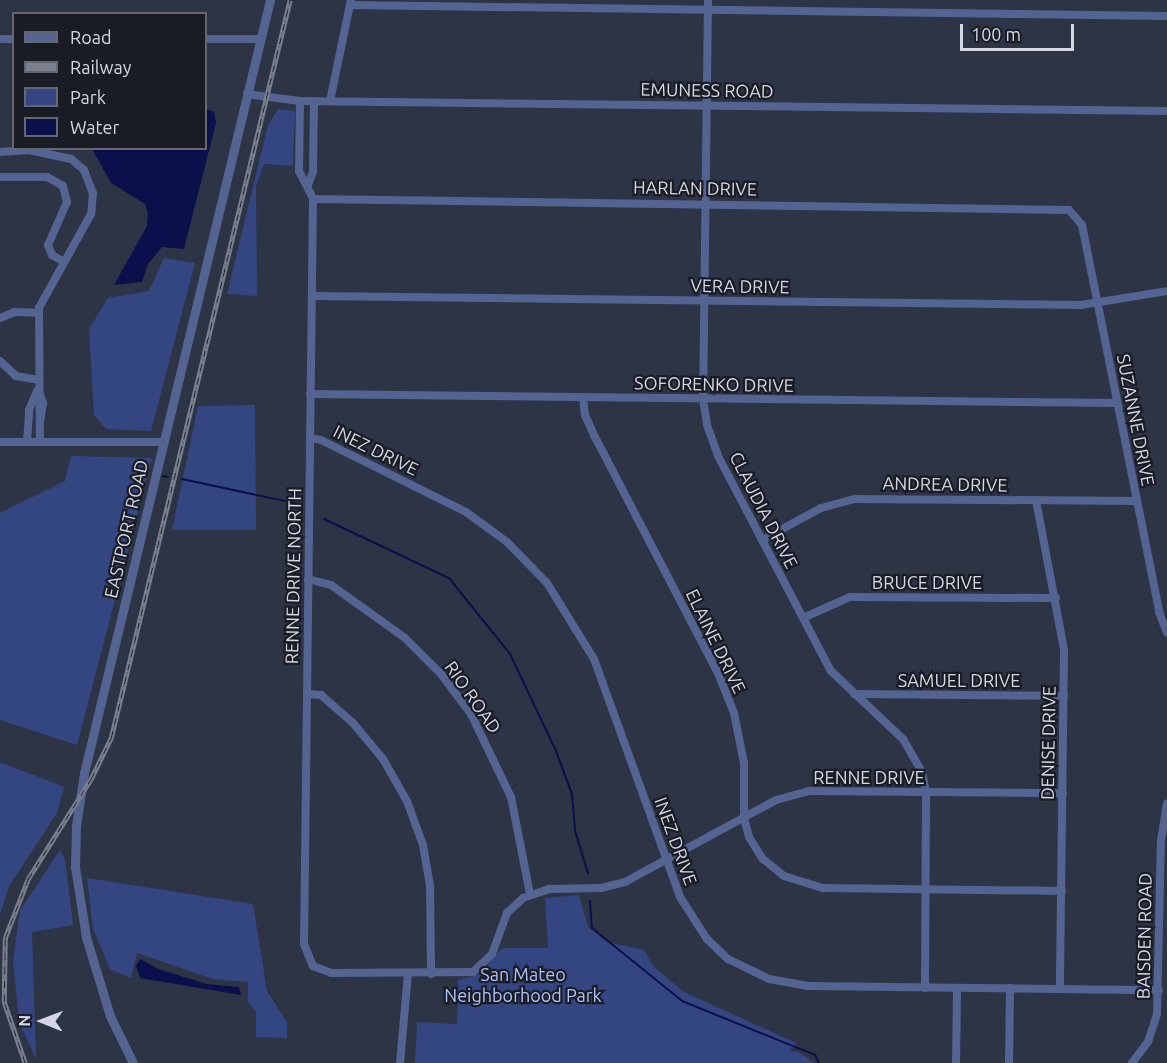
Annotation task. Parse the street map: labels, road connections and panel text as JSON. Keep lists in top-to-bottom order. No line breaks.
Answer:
{"streets":{"street":["EMUNESS ROAD","HARLAN DRIVE","VERA DRIVE","SOFORENKO DRIVE","SUZANNE DRIVE","INEZ DRIVE","ANDREA DRIVE","CLAUDIA DRIVE","EASTPORT ROAD","RENNE DRIVE NORTH","BRUCE DRIVE","ELAINE DRIVE","SAMUEL DRIVE","RIO ROAD","DENISE DRIVE","RENNE DRIVE","BAISDEN ROAD"]},"crossings":[["EMUNESS ROAD","CLAUDIA DRIVE"],["EMUNESS ROAD","EASTPORT ROAD"],["EMUNESS ROAD","RENNE DRIVE NORTH"],["HARLAN DRIVE","SUZANNE DRIVE"],["HARLAN DRIVE","CLAUDIA DRIVE"],["HARLAN DRIVE","RENNE DRIVE NORTH"],["VERA DRIVE","SUZANNE DRIVE"],["VERA DRIVE","CLAUDIA DRIVE"],["VERA DRIVE","RENNE DRIVE NORTH"],["SOFORENKO DRIVE","SUZANNE DRIVE"],["SOFORENKO DRIVE","CLAUDIA DRIVE"],["SOFORENKO DRIVE","RENNE DRIVE NORTH"],["SOFORENKO DRIVE","ELAINE DRIVE"],["SUZANNE DRIVE","ANDREA DRIVE"],["INEZ DRIVE","CLAUDIA DRIVE"],["INEZ DRIVE","RENNE DRIVE NORTH"],["INEZ DRIVE","DENISE DRIVE"],["INEZ DRIVE","RENNE DRIVE"],["INEZ DRIVE","BAISDEN ROAD"],["ANDREA DRIVE","CLAUDIA DRIVE"],["ANDREA DRIVE","DENISE DRIVE"],["CLAUDIA DRIVE","BRUCE DRIVE"],["CLAUDIA DRIVE","ELAINE DRIVE"],["CLAUDIA DRIVE","SAMUEL DRIVE"],["CLAUDIA DRIVE","RENNE DRIVE"],["RENNE DRIVE NORTH","RIO ROAD"],["BRUCE DRIVE","DENISE DRIVE"],["ELAINE DRIVE","DENISE DRIVE"],["ELAINE DRIVE","RENNE DRIVE"],["SAMUEL DRIVE","DENISE DRIVE"],["RIO ROAD","RENNE DRIVE"],["DENISE DRIVE","RENNE DRIVE"]],"parks":["San Mateo Neighborhood Park"],"legend":["Road","Railway","Park","Water"],"scale_bar":"100 m","north":"left"}
